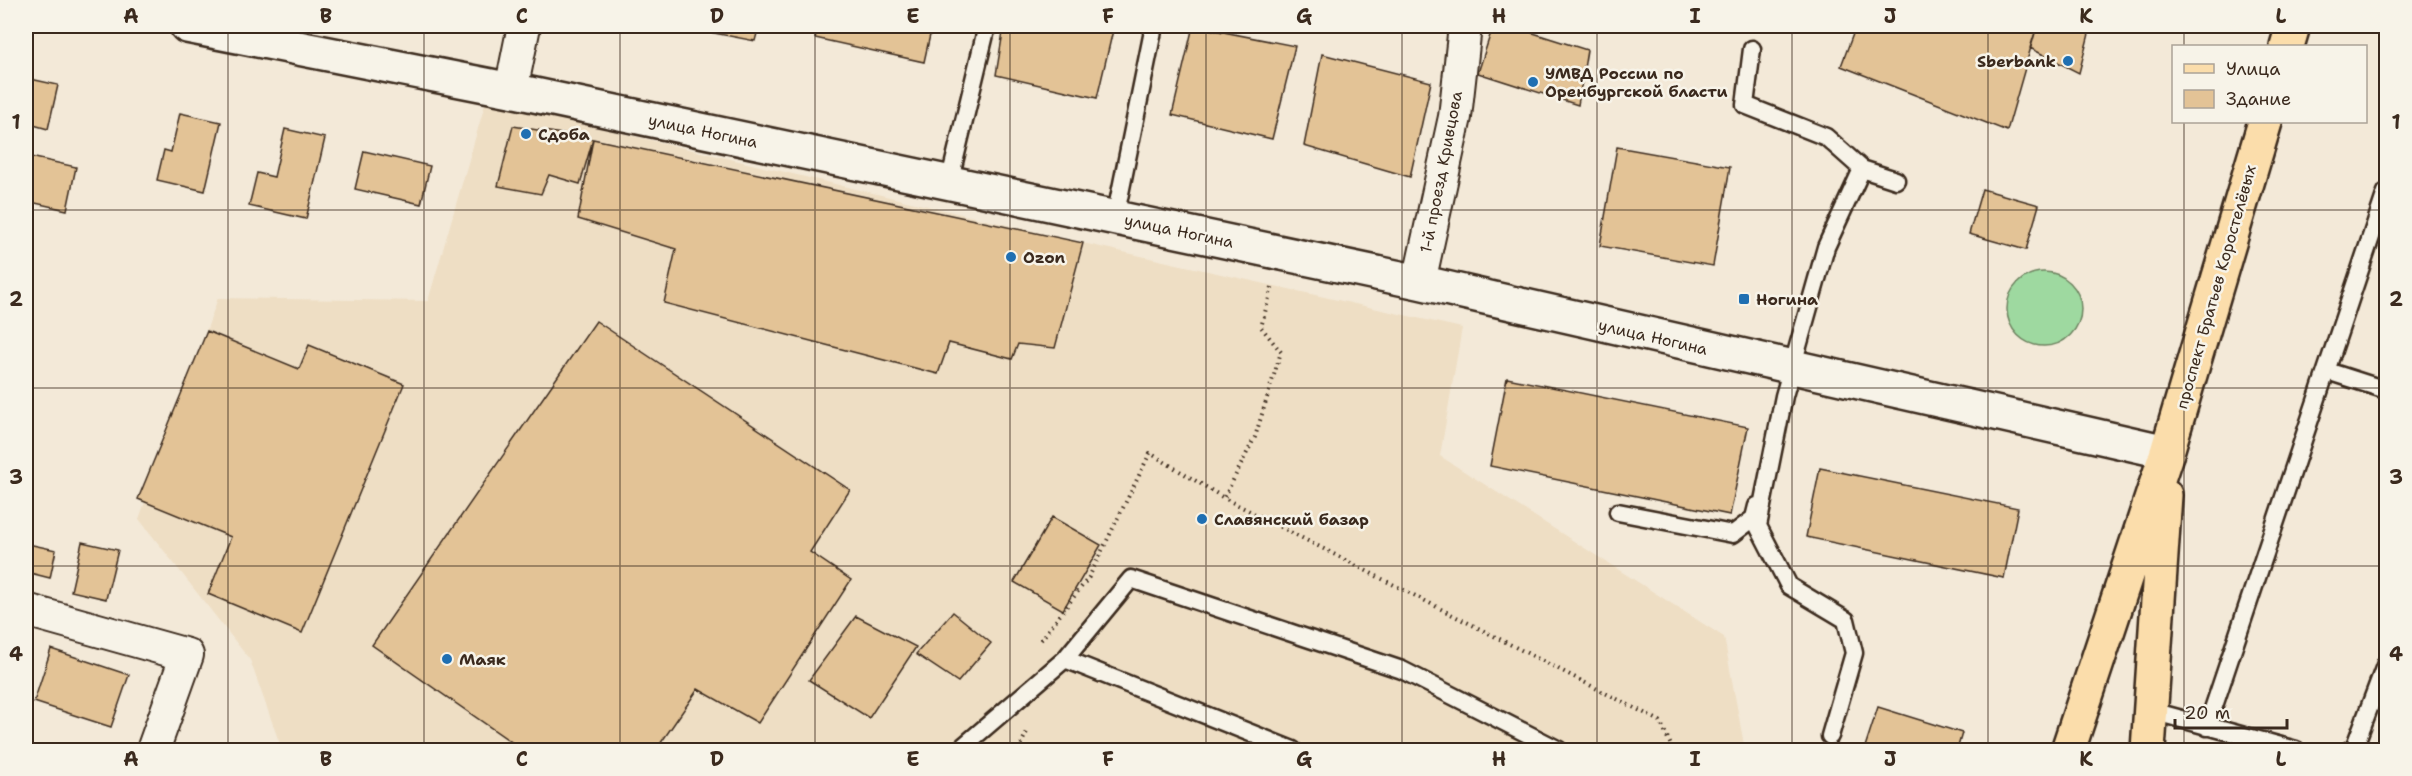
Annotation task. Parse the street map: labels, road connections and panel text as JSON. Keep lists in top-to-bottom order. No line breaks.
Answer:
{"streets":{"main road":["проспект Братьев Коростелёвых"],"street":["улица Ногина","1-й проезд Кривцова"]},"crossings":[["улица Ногина","1-й проезд Кривцова"],["улица Ногина","проспект Братьев Коростелёвых"]],"places":{"other":["Sberbank","УМВД России по Оренбургской бласти","Сдоба","Ozon","Славянский базар","Маяк"],"transit":["Ногина"]},"legend":["Улица","Здание"],"scale_bar":"20 m","grid":{"columns":["A","B","C","D","E","F","G","H","I","J","K","L"],"rows":["1","2","3","4"]}}
